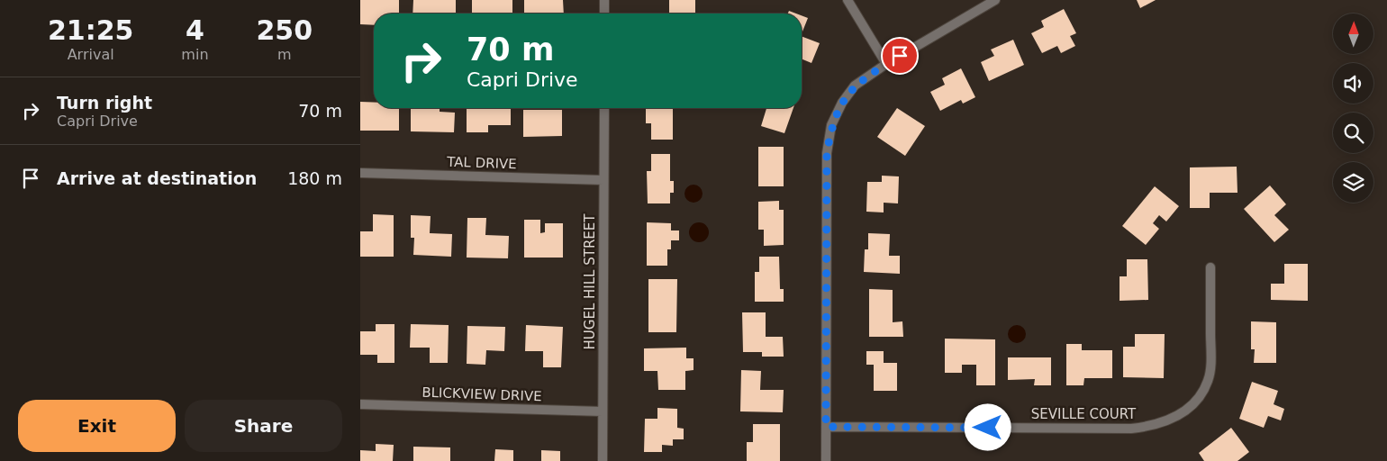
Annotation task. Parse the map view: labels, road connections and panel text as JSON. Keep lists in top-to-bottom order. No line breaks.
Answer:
{"streets":{"street":["TAL DRIVE","HUGEL HILL STREET","BLICKVIEW DRIVE","SEVILLE COURT"]},"crossings":[["TAL DRIVE","HUGEL HILL STREET"],["HUGEL HILL STREET","BLICKVIEW DRIVE"]],"north":"top","page":{"eta":["21:25","Arrival","4","min","250","m"],"turn":["70 m","Capri Drive"],"list":[{"name":"Turn right","note":"Capri Drive","value":"70 m"},{"name":"Arrive at destination","value":"180 m"}],"buttons":["Exit","Share"]}}
